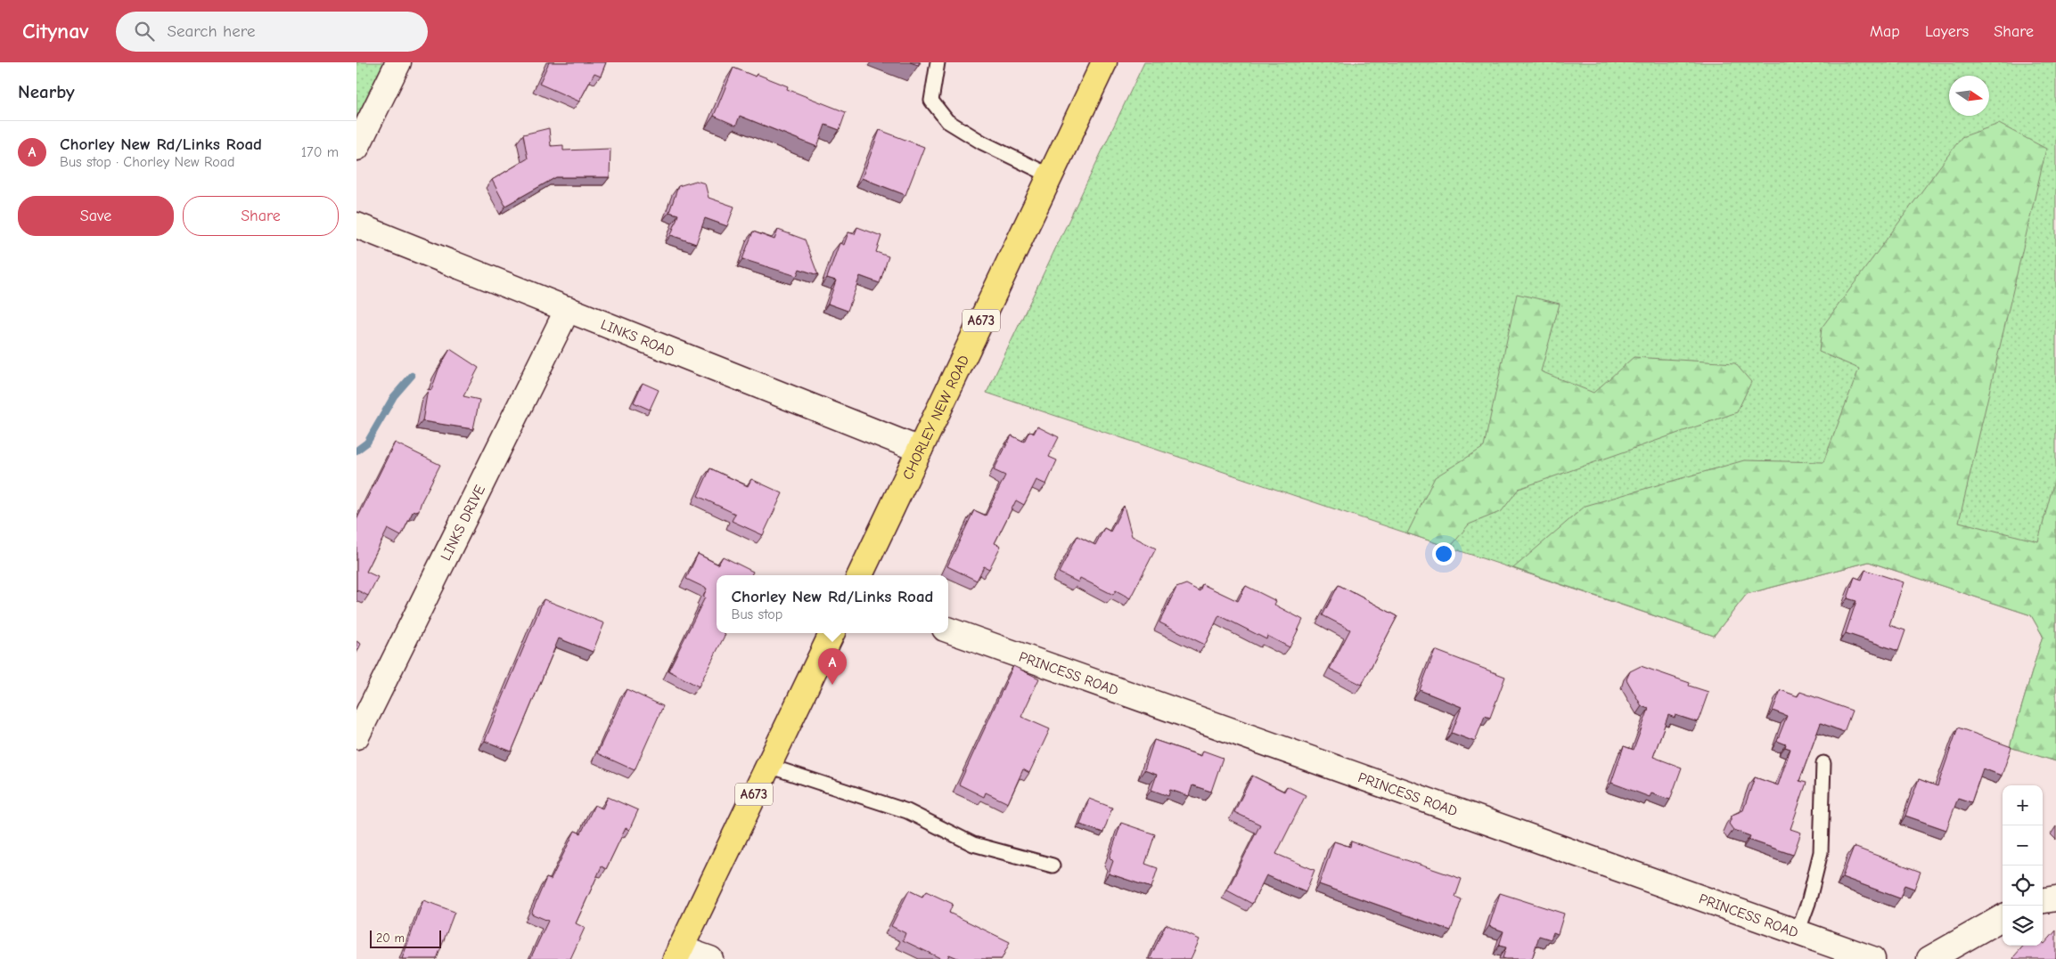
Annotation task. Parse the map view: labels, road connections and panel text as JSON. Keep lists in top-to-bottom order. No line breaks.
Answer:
{"streets":{"highway":["A673","CHORLEY NEW ROAD"],"street":["LINKS ROAD","LINKS DRIVE","PRINCESS ROAD"]},"crossings":[["LINKS ROAD","CHORLEY NEW ROAD"],["LINKS ROAD","LINKS DRIVE"]],"scale_bar":"20 m","north":"right","page":{"header":"Citynav","search":"Search here","nav":["Map","Layers","Share"],"heading":"Nearby","list":[{"mark":"A","name":"Chorley New Rd/Links Road","note":"Bus stop · Chorley New Road","value":"170 m"}],"buttons":["Save","Share"],"popup":["Chorley New Rd/Links Road","Bus stop"],"pins":"A","map_buttons":["+","−"],"scale":"20 m"}}
